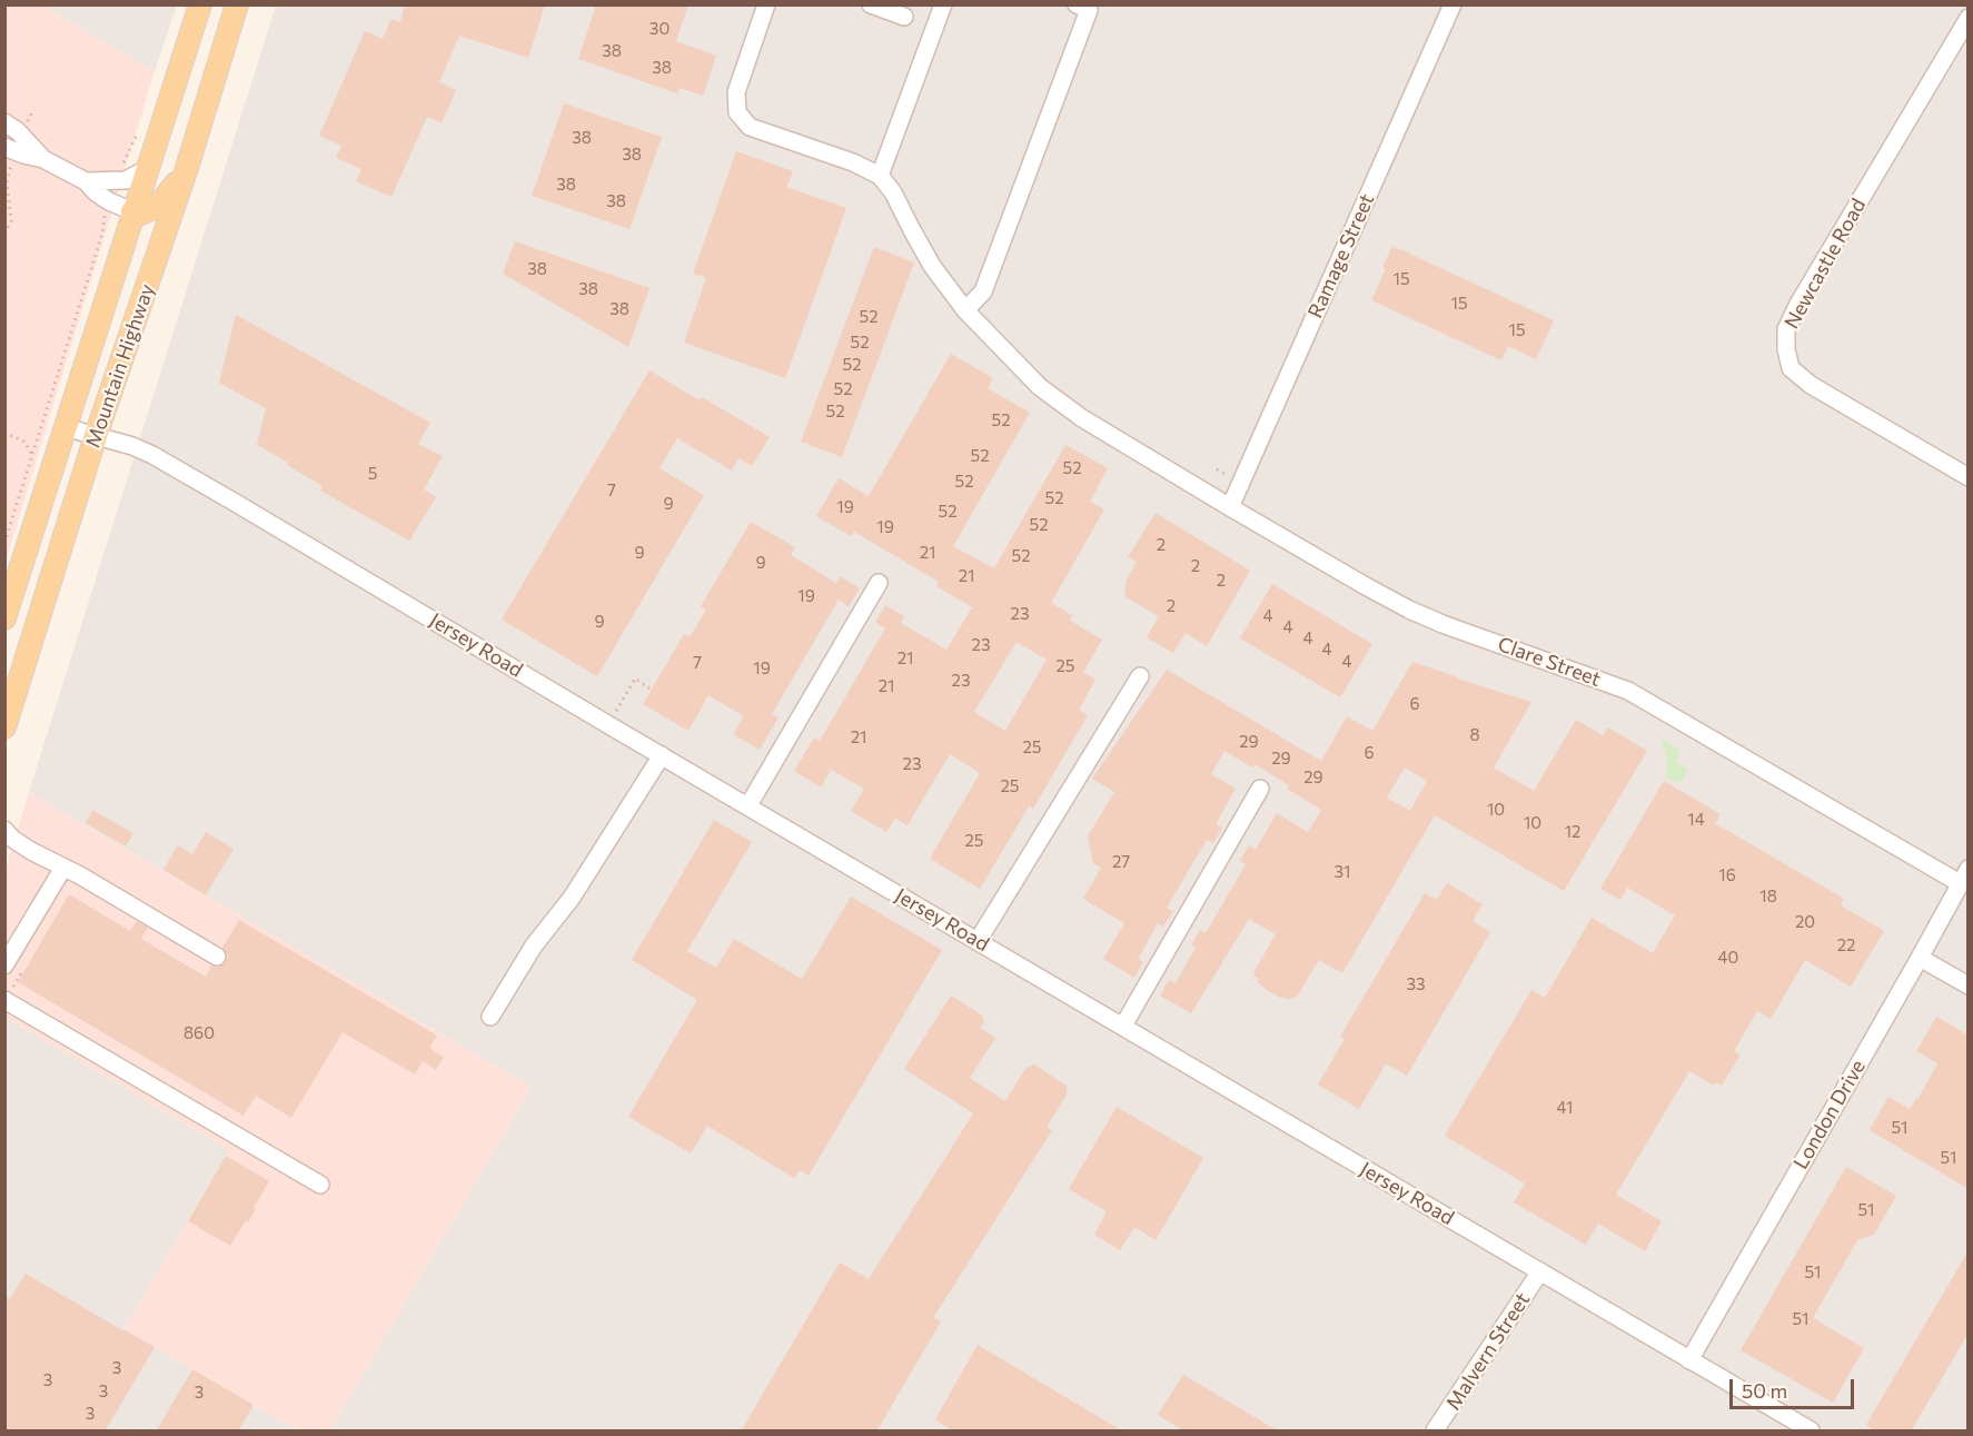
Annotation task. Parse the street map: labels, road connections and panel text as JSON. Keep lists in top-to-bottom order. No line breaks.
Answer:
{"streets":{"main road":["Mountain Highway"],"street":["Ramage Street","Newcastle Road","Jersey Road","Clare Street","London Drive","Malvern Street"]},"crossings":[["Ramage Street","Clare Street"],["Mountain Highway","Jersey Road"],["Jersey Road","London Drive"],["Jersey Road","Malvern Street"],["Clare Street","London Drive"]],"house_numbers":["30","38","38","38","38","38","38","38","15","38","15","38","52","15","52","52","52","52","52","52","52","5","52","7","52","9","19","52","52","19","2","9","21","52","9","2","21","2","19","2","23","4","9","4","4","23","4","21","4","7","25","19","23","21","6","8","21","29","25","6","29","23","29","25","10","14","10","12","25","27","31","16","18","20","22","40","33","860","41","51","51","51","51","51","3","3","3","3","3"],"scale_bar":"50 m"}
